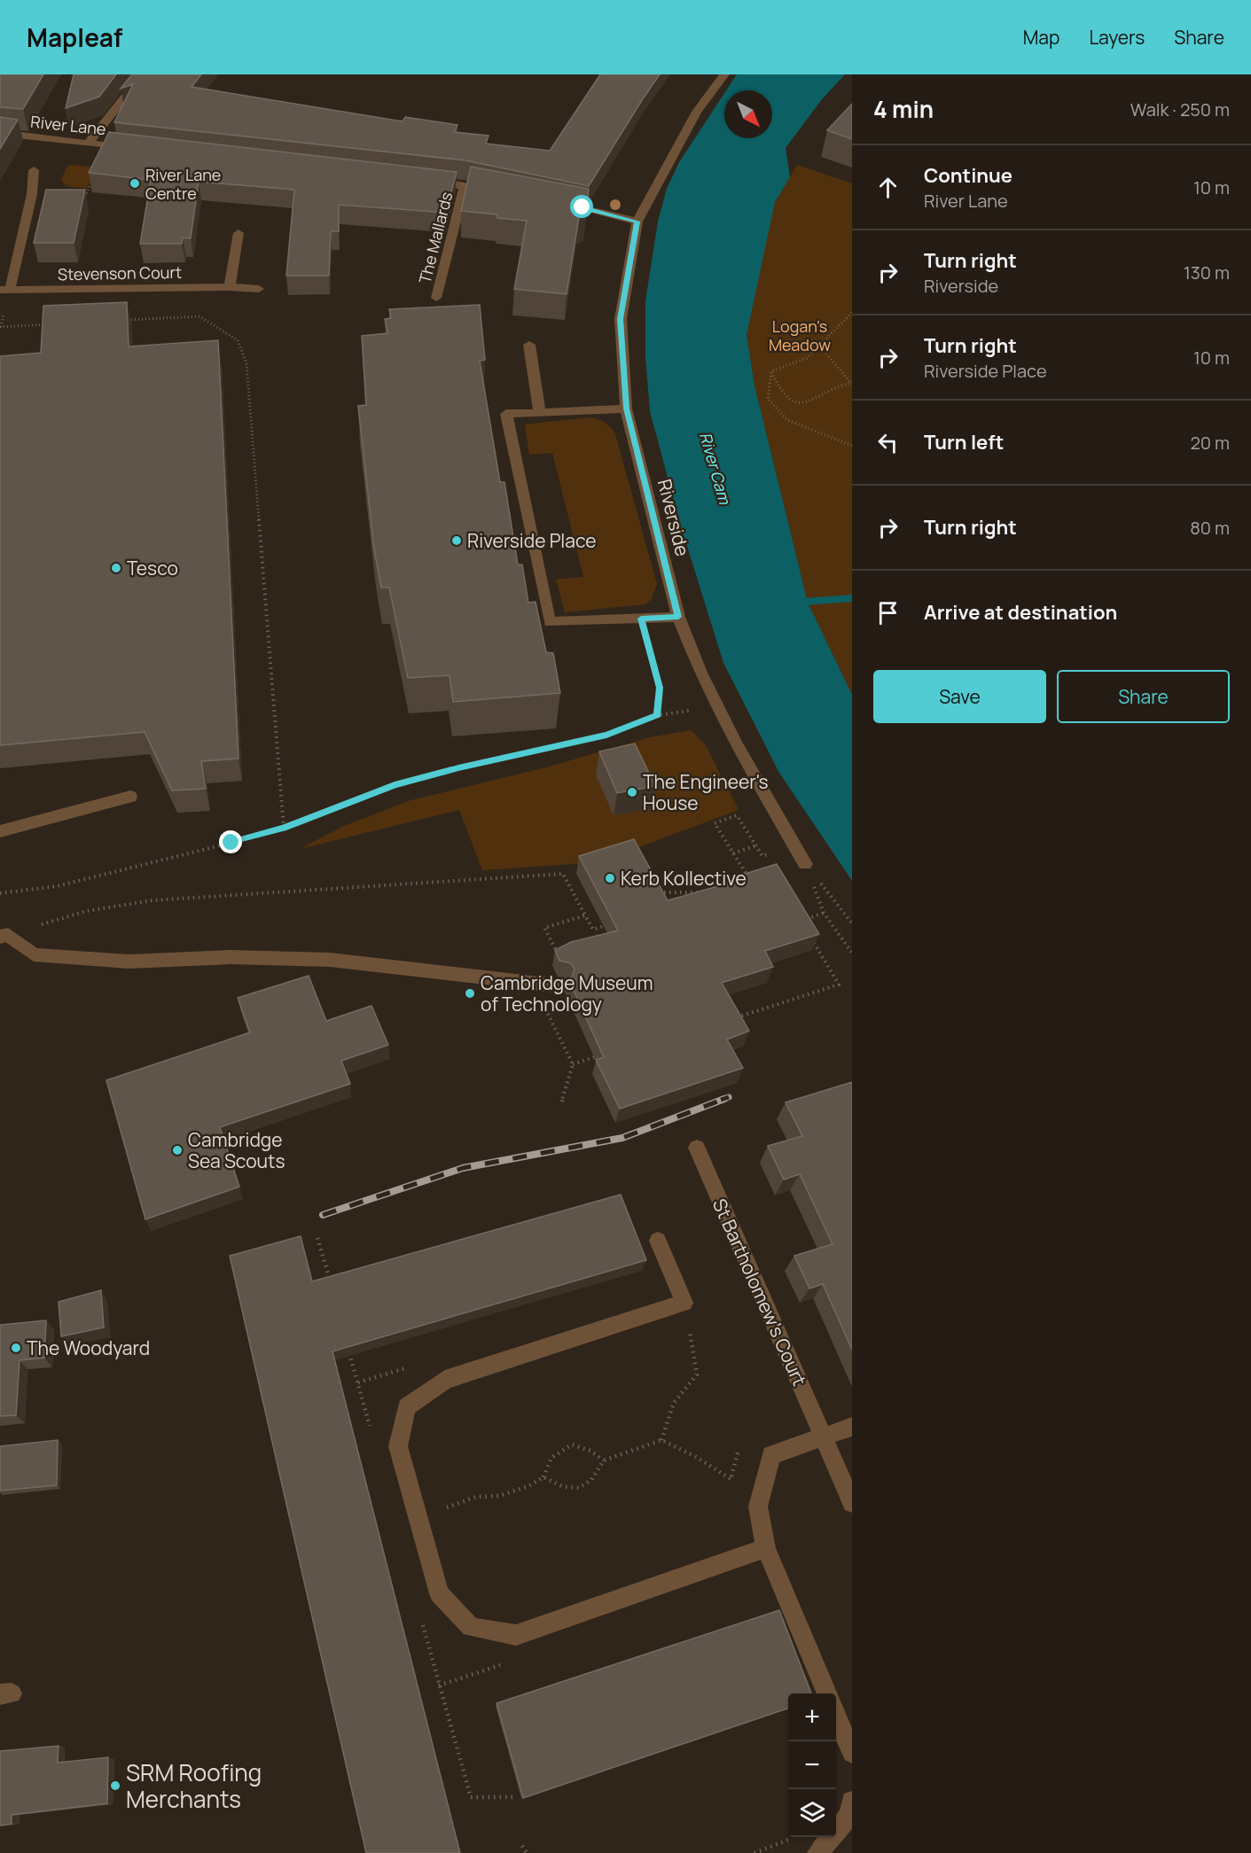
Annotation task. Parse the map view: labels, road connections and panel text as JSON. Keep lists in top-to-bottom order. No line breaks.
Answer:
{"streets":{"street":["River Lane","The Mallards","Stevenson Court","Riverside","St Bartholomew's Court"]},"water":["River Cam"],"parks":["Logan's Meadow"],"places":["River Lane Centre","Riverside Place","Tesco","The Engineer's House","Kerb Kollective","Cambridge Museum of Technology","Cambridge Sea Scouts","The Woodyard","SRM Roofing Merchants"],"north":"bottom right","page":{"header":"Mapleaf","nav":["Map","Layers","Share"],"heading":["4 min","Walk · 250 m"],"list":[["Continue","River Lane","10 m"],["Turn right","Riverside","130 m"],["Turn right","Riverside Place","10 m"],["Turn left","20 m"],["Turn right","80 m"],"Arrive at destination"],"buttons":["Save","Share"],"map_buttons":["+","−"]}}
